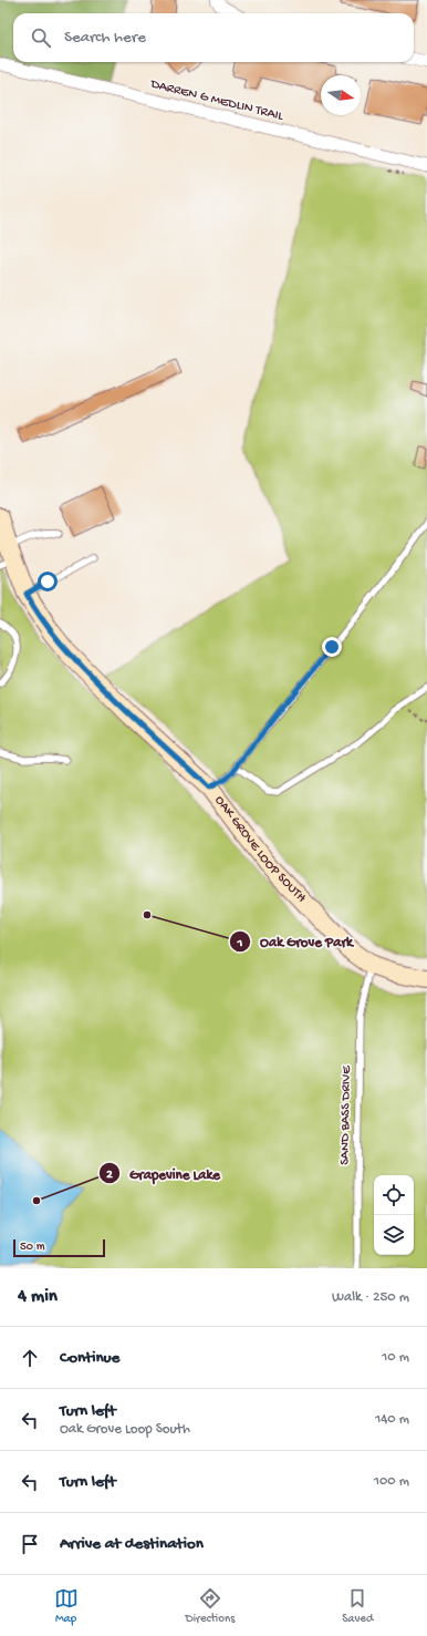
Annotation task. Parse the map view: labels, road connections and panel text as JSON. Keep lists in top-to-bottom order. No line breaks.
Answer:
{"streets":{"street":["DARREN G MEDLIN TRAIL","OAK GROVE LOOP SOUTH"],"lane":["SAND BASS DRIVE"]},"crossings":[["OAK GROVE LOOP SOUTH","SAND BASS DRIVE"]],"places":["Oak Grove Park","Grapevine Lake"],"scale_bar":"50 m","north":"right","page":{"search":"Search here","scale":"50 m","heading":["4 min","Walk · 250 m"],"list":[["Continue","10 m"],["Turn left","Oak Grove Loop South","140 m"],["Turn left","100 m"],"Arrive at destination"],"nav":["Map","Directions","Saved"]}}
